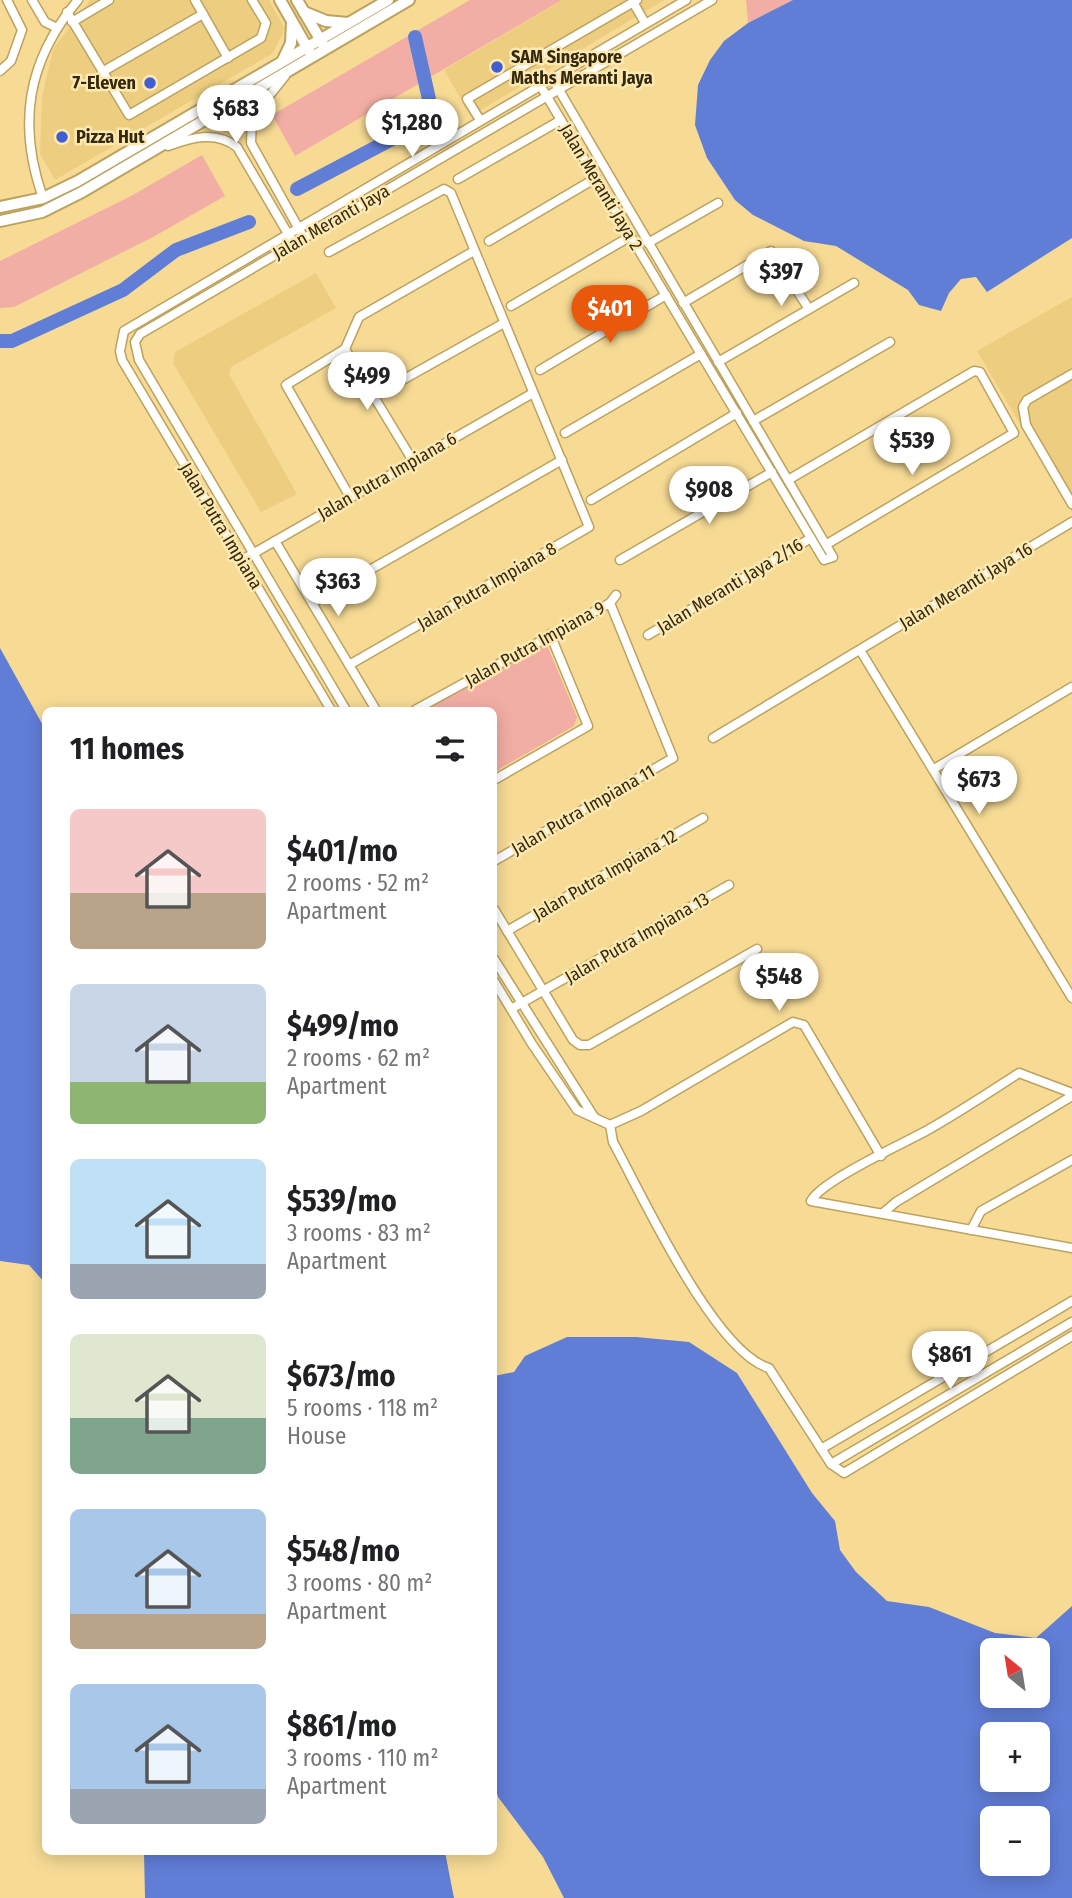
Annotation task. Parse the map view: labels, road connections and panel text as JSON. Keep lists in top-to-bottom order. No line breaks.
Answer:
{"streets":{"street":["Jalan Meranti Jaya 2","Jalan Meranti Jaya","Jalan Putra Impiana 6","Jalan Putra Impiana","Jalan Putra Impiana 8","Jalan Meranti Jaya 2/16","Jalan Meranti Jaya 16","Jalan Putra Impiana 9","Jalan Putra Impiana 11","Jalan Putra Impiana 12","Jalan Putra Impiana 13"]},"crossings":[["Jalan Meranti Jaya 2","Jalan Meranti Jaya"],["Jalan Meranti Jaya 2","Jalan Meranti Jaya 2/16"],["Jalan Meranti Jaya","Jalan Putra Impiana"],["Jalan Putra Impiana 6","Jalan Putra Impiana"],["Jalan Putra Impiana 9","Jalan Putra Impiana 11"]],"places":["SAM Singapore Maths Meranti Jaya","7-Eleven","Pizza Hut"],"north":"top left","page":{"price":["$683","$1,280","$397","$401","$499","$539","$908","$363","$673","$548","$861"],"heading":"11 homes","list":[{"name":"$401/mo","note":"2 rooms · 52 m² · Apartment"},{"name":"$499/mo","note":"2 rooms · 62 m² · Apartment"},{"name":"$539/mo","note":"3 rooms · 83 m² · Apartment"},{"name":"$673/mo","note":"5 rooms · 118 m² · House"},{"name":"$548/mo","note":"3 rooms · 80 m² · Apartment"},{"name":"$861/mo","note":"3 rooms · 110 m² · Apartment"}],"map_buttons":["+","−"]}}
